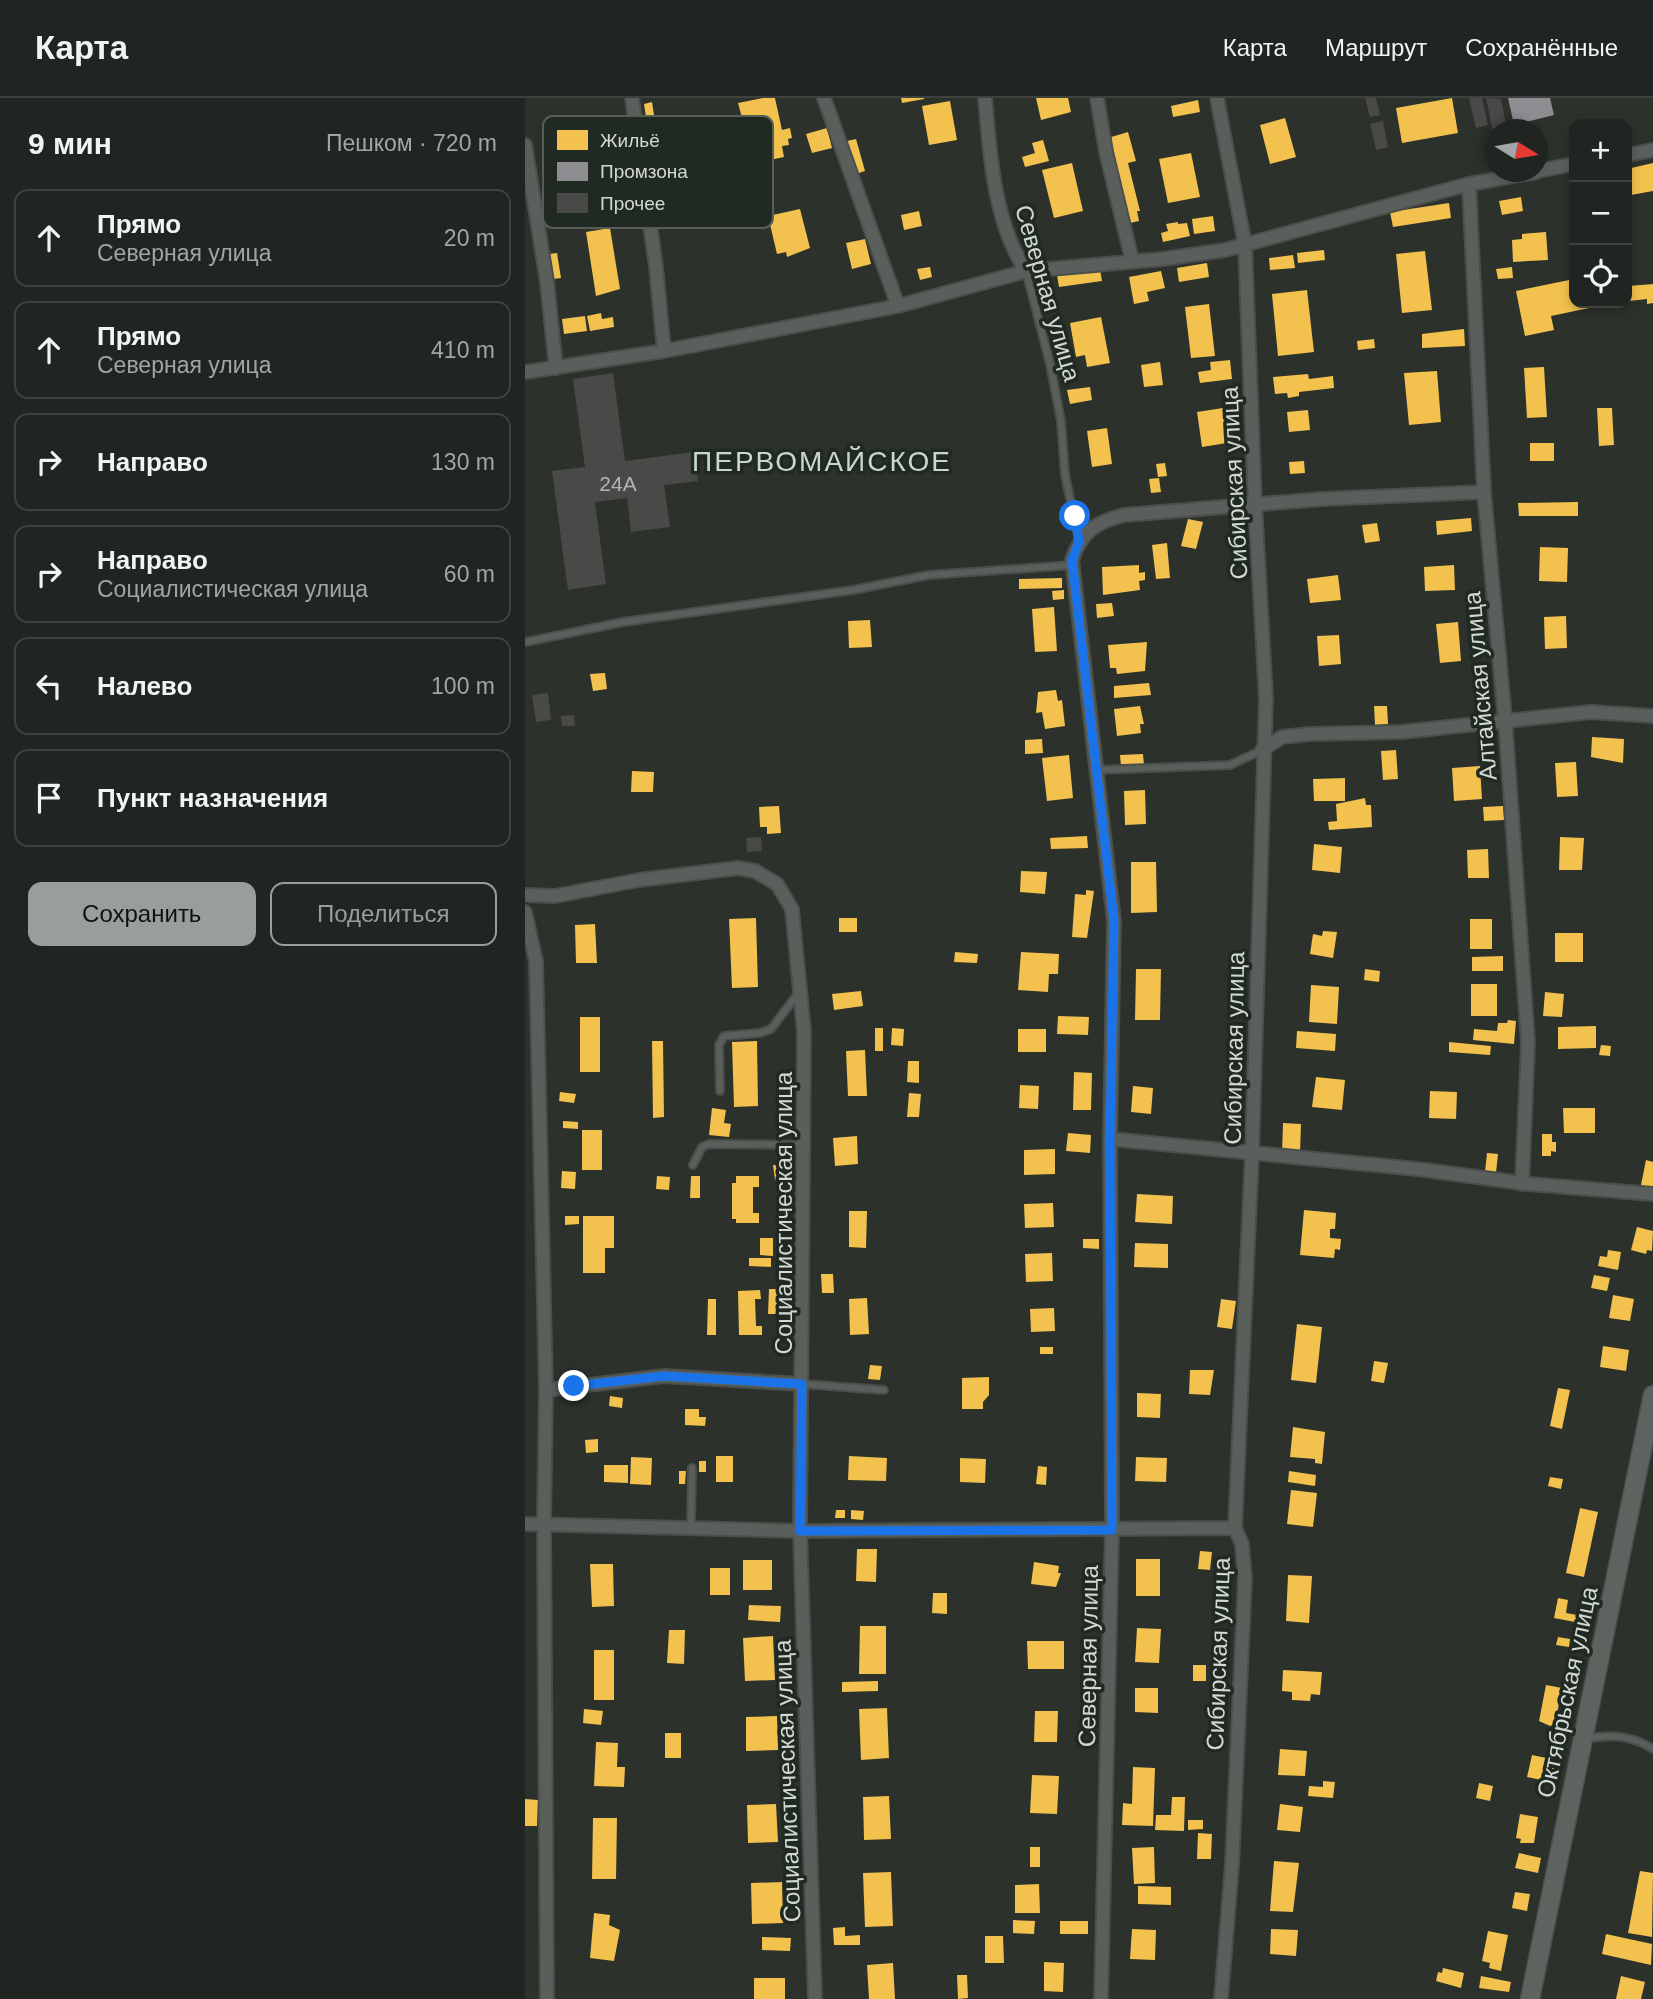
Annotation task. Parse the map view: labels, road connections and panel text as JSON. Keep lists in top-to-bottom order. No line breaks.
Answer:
{"streets":{"street":["Северная улица","Сибирская улица","Алтайская улица","Социалистическая улица","Октябрьская улица"]},"districts":["ПЕРВОМАЙСКОЕ"],"house_numbers":["24А"],"legend":["Жильё","Промзона","Прочее"],"north":"right","page":{"header":"Карта","nav":["Карта","Маршрут","Сохранённые"],"heading":["9 мин","Пешком · 720 m"],"map_buttons":["+","−"],"list":[["Прямо","Северная улица","20 m"],["Прямо","Северная улица","410 m"],["Направо","130 m"],["Направо","Социалистическая улица","60 m"],["Налево","100 m"],"Пункт назначения"],"buttons":["Сохранить","Поделиться"]}}
